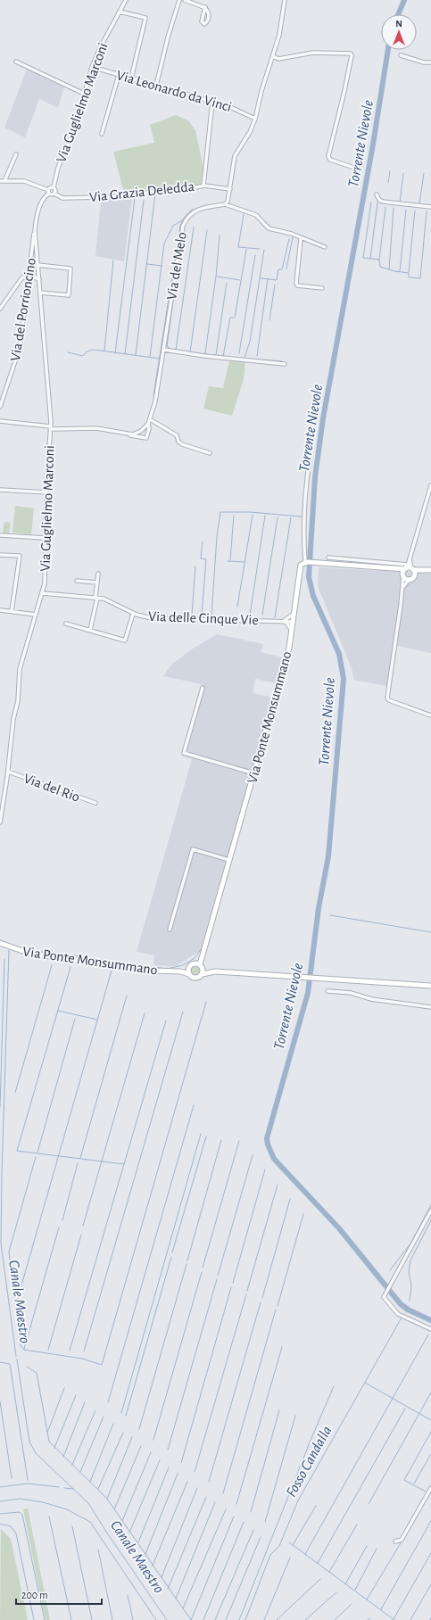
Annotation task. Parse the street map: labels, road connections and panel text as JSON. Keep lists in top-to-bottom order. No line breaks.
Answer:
{"streets":{"street":["Via Leonardo da Vinci","Via Guglielmo Marconi","Via Grazia Deledda","Via del Melo","Via del Porrioncino","Via delle Cinque Vie","Via Ponte Monsummano","Via del Rio"]},"crossings":[["Via Leonardo da Vinci","Via Guglielmo Marconi"],["Via Guglielmo Marconi","Via Grazia Deledda"],["Via Guglielmo Marconi","Via del Porrioncino"],["Via Guglielmo Marconi","Via delle Cinque Vie"],["Via Guglielmo Marconi","Via del Rio"],["Via delle Cinque Vie","Via Ponte Monsummano"]],"water":["Torrente Nievole","Canale Maestro","Fosso Candalla"],"scale_bar":"200 m","north":"top"}
